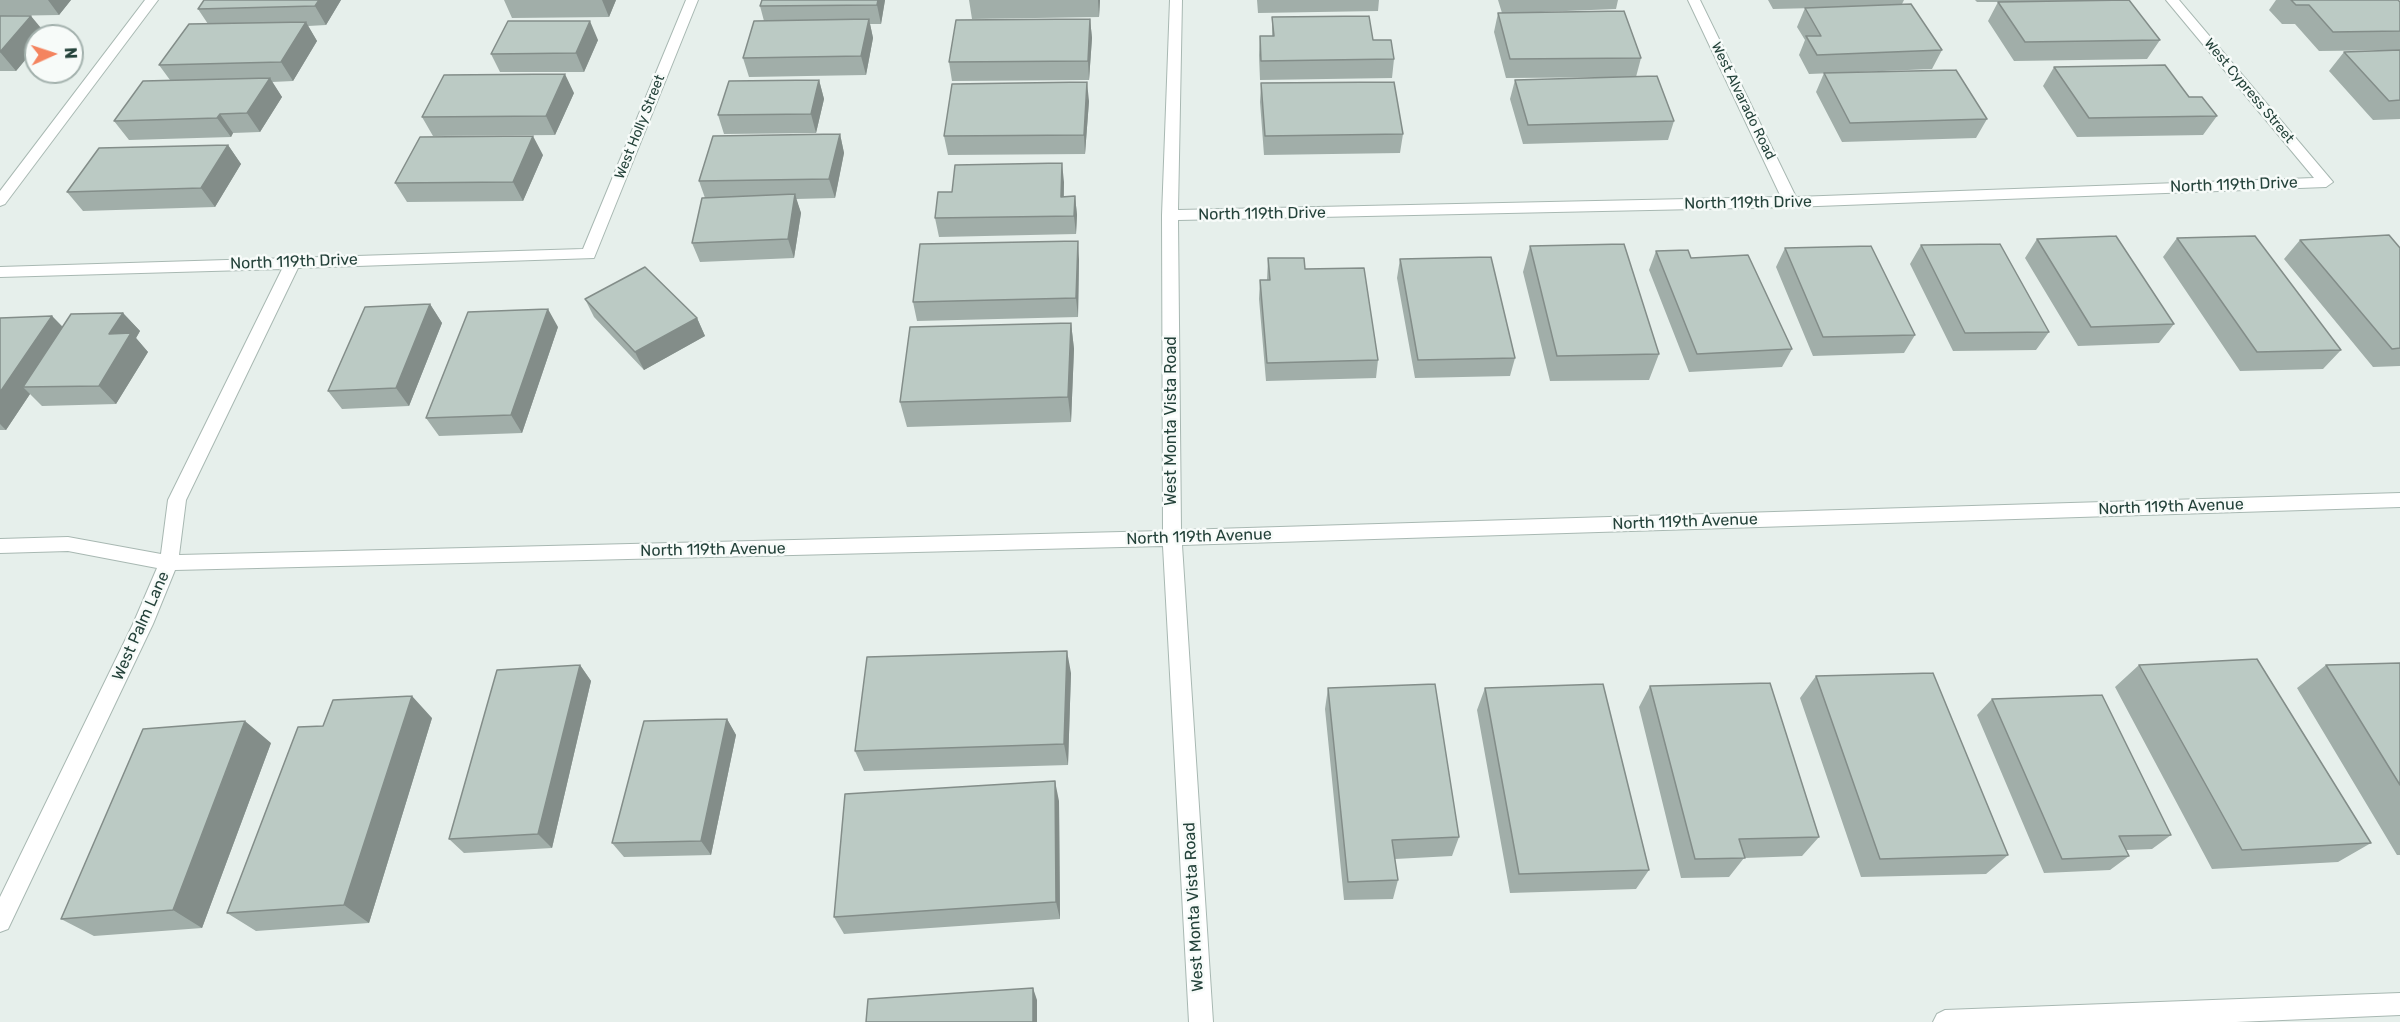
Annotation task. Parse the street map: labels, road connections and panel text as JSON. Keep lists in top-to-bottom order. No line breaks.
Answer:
{"streets":{"street":["West Cypress Street","West Alvarado Road","West Holly Street","North 119th Drive","West Monta Vista Road","North 119th Avenue","West Palm Lane"]},"crossings":[["West Cypress Street","North 119th Drive"],["West Alvarado Road","North 119th Drive"],["West Holly Street","North 119th Drive"],["North 119th Drive","West Monta Vista Road"],["North 119th Drive","West Palm Lane"],["West Monta Vista Road","North 119th Avenue"],["North 119th Avenue","West Palm Lane"]],"north":"right"}
